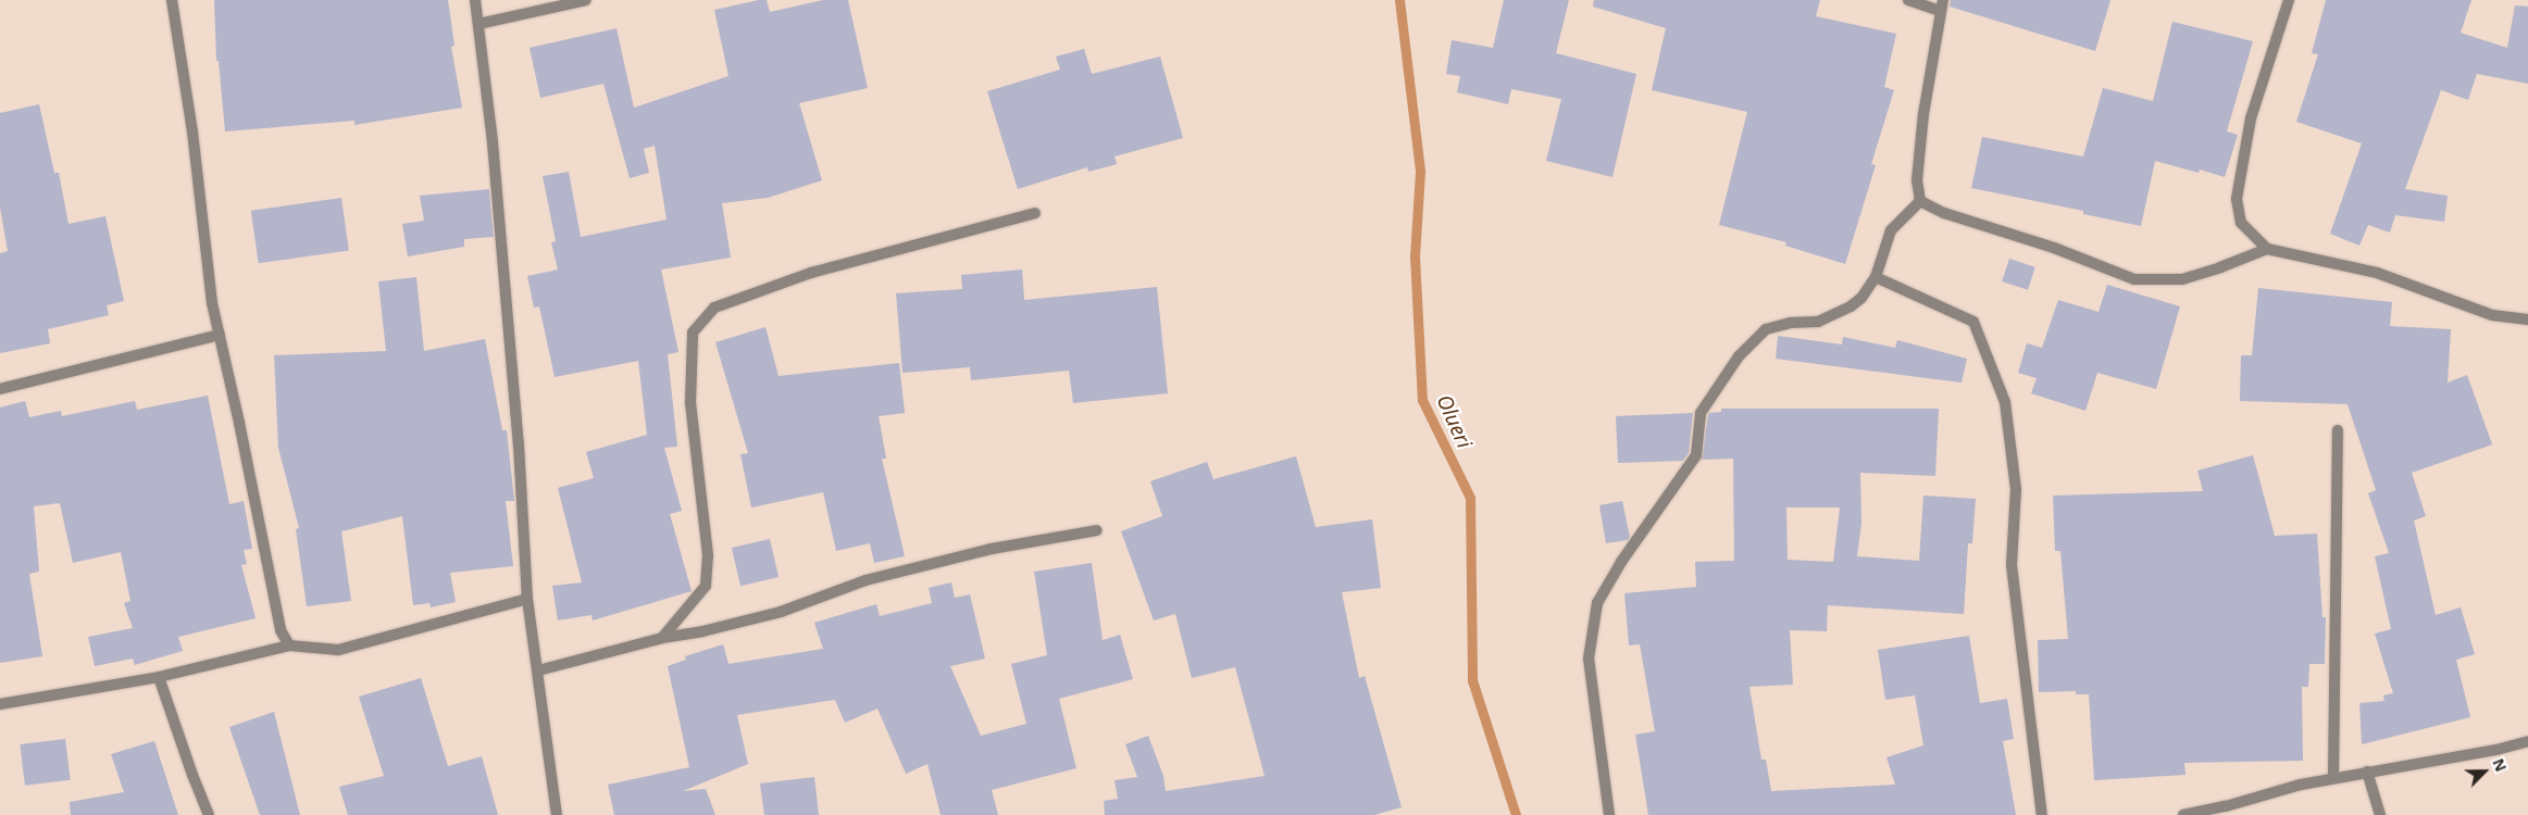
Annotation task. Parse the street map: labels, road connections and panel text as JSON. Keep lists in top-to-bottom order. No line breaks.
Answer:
{"water":["Olueri"],"north":"top right"}
